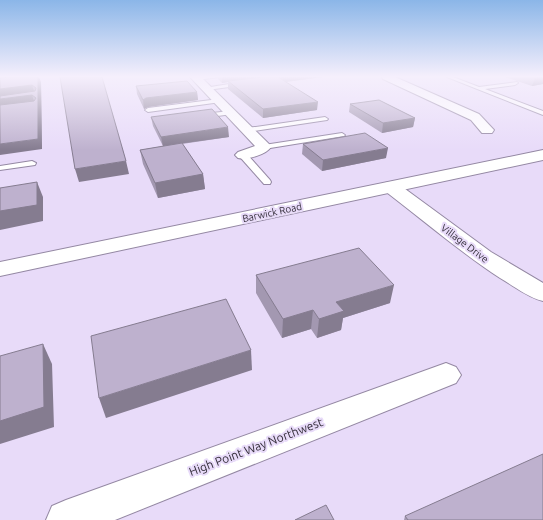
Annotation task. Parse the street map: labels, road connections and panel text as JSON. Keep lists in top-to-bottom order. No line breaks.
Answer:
{"streets":{"street":["Barwick Road","Village Drive","High Point Way Northwest"]},"crossings":[["Barwick Road","Village Drive"]]}
